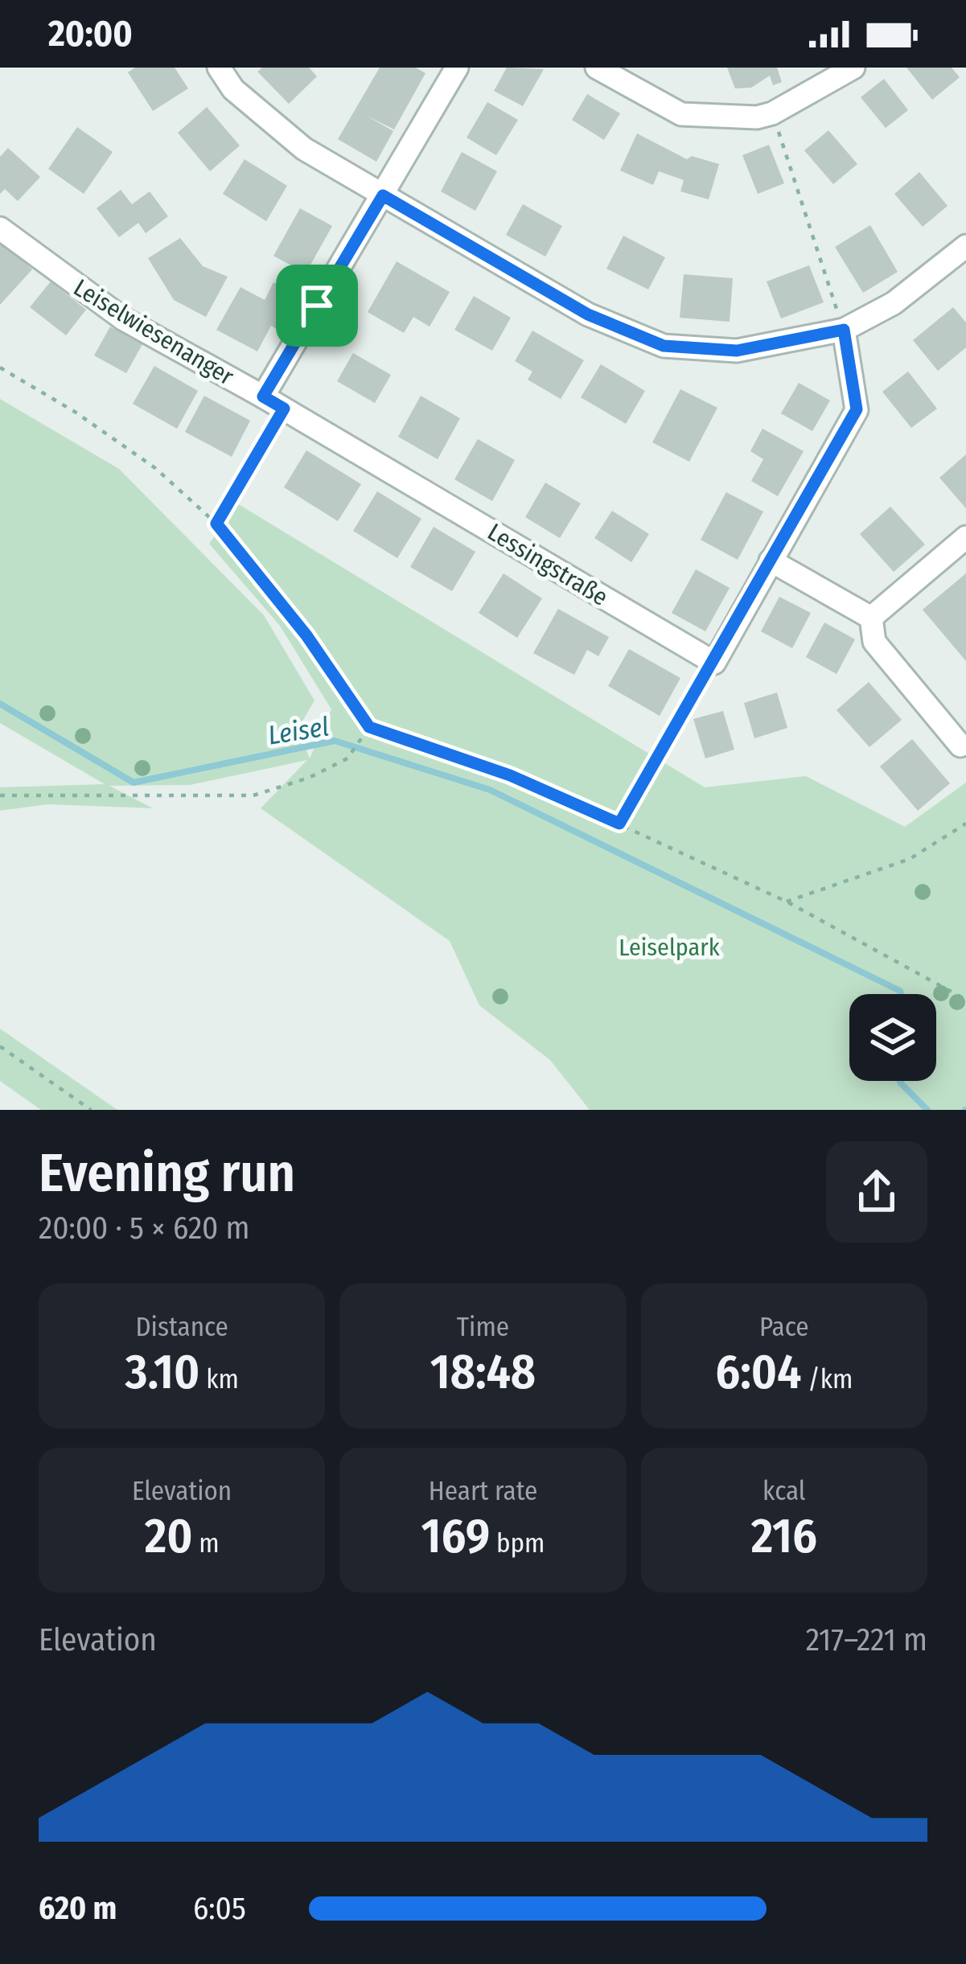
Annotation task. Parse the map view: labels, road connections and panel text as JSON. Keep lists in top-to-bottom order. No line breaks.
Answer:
{"streets":{"street":["Leiselwiesenanger","Lessingstraße"]},"crossings":[["Leiselwiesenanger","Lessingstraße"]],"water":["Leisel"],"parks":["Leiselpark"],"page":{"status":"20:00","heading":["Evening run","20:00 · 5 × 620 m"],"stats":[["Distance","3.10 km"],["Time","18:48"],["Pace","6:04 /km"],["Elevation","20 m"],["Heart rate","169 bpm"],["kcal","216"]],"chart":["Elevation","217–221 m"],"list":[{"name":"620 m","note":"6:05"}]}}
